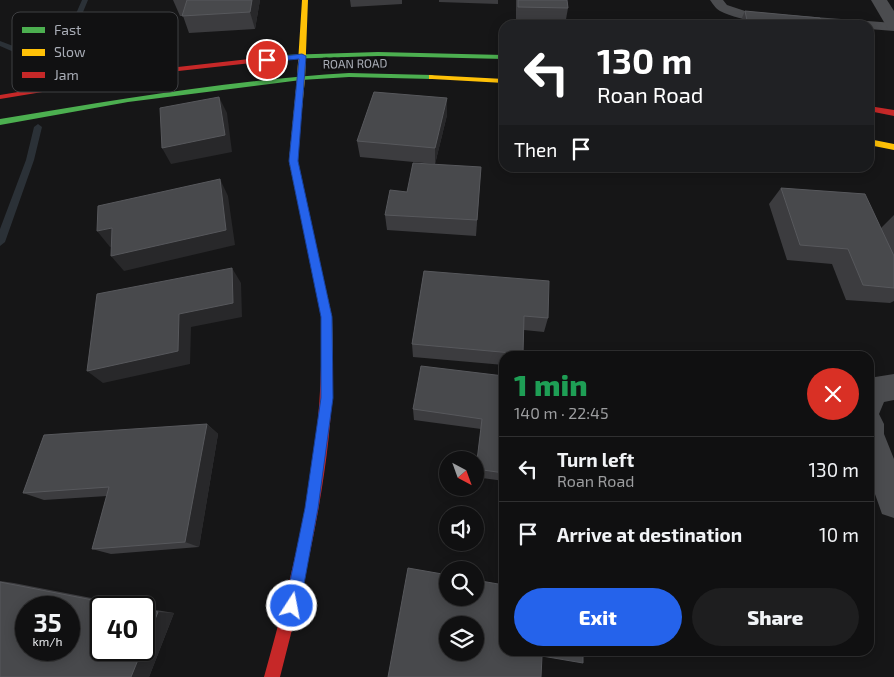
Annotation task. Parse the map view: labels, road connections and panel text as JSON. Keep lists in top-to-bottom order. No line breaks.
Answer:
{"streets":{"street":["ROAN ROAD"]},"legend":["Fast","Slow","Jam"],"north":"bottom right","page":{"turn":["130 m","Roan Road"],"then":"Then","heading":["1 min","140 m · 22:45"],"list":[{"name":"Turn left","note":"Roan Road","value":"130 m"},{"name":"Arrive at destination","value":"10 m"}],"buttons":["Exit","Share"],"speed":"35 km/h","limit":"40"}}
